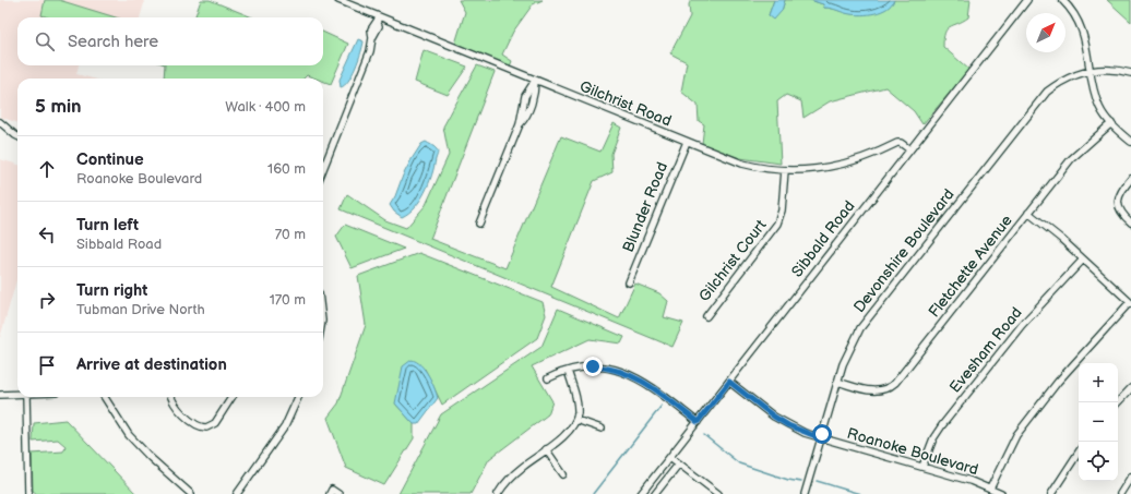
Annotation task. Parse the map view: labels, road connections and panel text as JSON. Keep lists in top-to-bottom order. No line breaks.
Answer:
{"streets":{"street":["Gilchrist Road","Blunder Road","Sibbald Road","Devonshire Boulevard","Gilchrist Court","Fletchette Avenue","Evesham Road","Roanoke Boulevard"]},"crossings":[["Gilchrist Road","Blunder Road"],["Gilchrist Road","Sibbald Road"],["Gilchrist Road","Gilchrist Court"],["Sibbald Road","Roanoke Boulevard"],["Devonshire Boulevard","Fletchette Avenue"],["Devonshire Boulevard","Roanoke Boulevard"],["Evesham Road","Roanoke Boulevard"]],"north":"top right","page":{"search":"Search here","heading":["5 min","Walk · 400 m"],"list":[["Continue","Roanoke Boulevard","160 m"],["Turn left","Sibbald Road","70 m"],["Turn right","Tubman Drive North","170 m"],"Arrive at destination"],"map_buttons":["+","−"]}}
